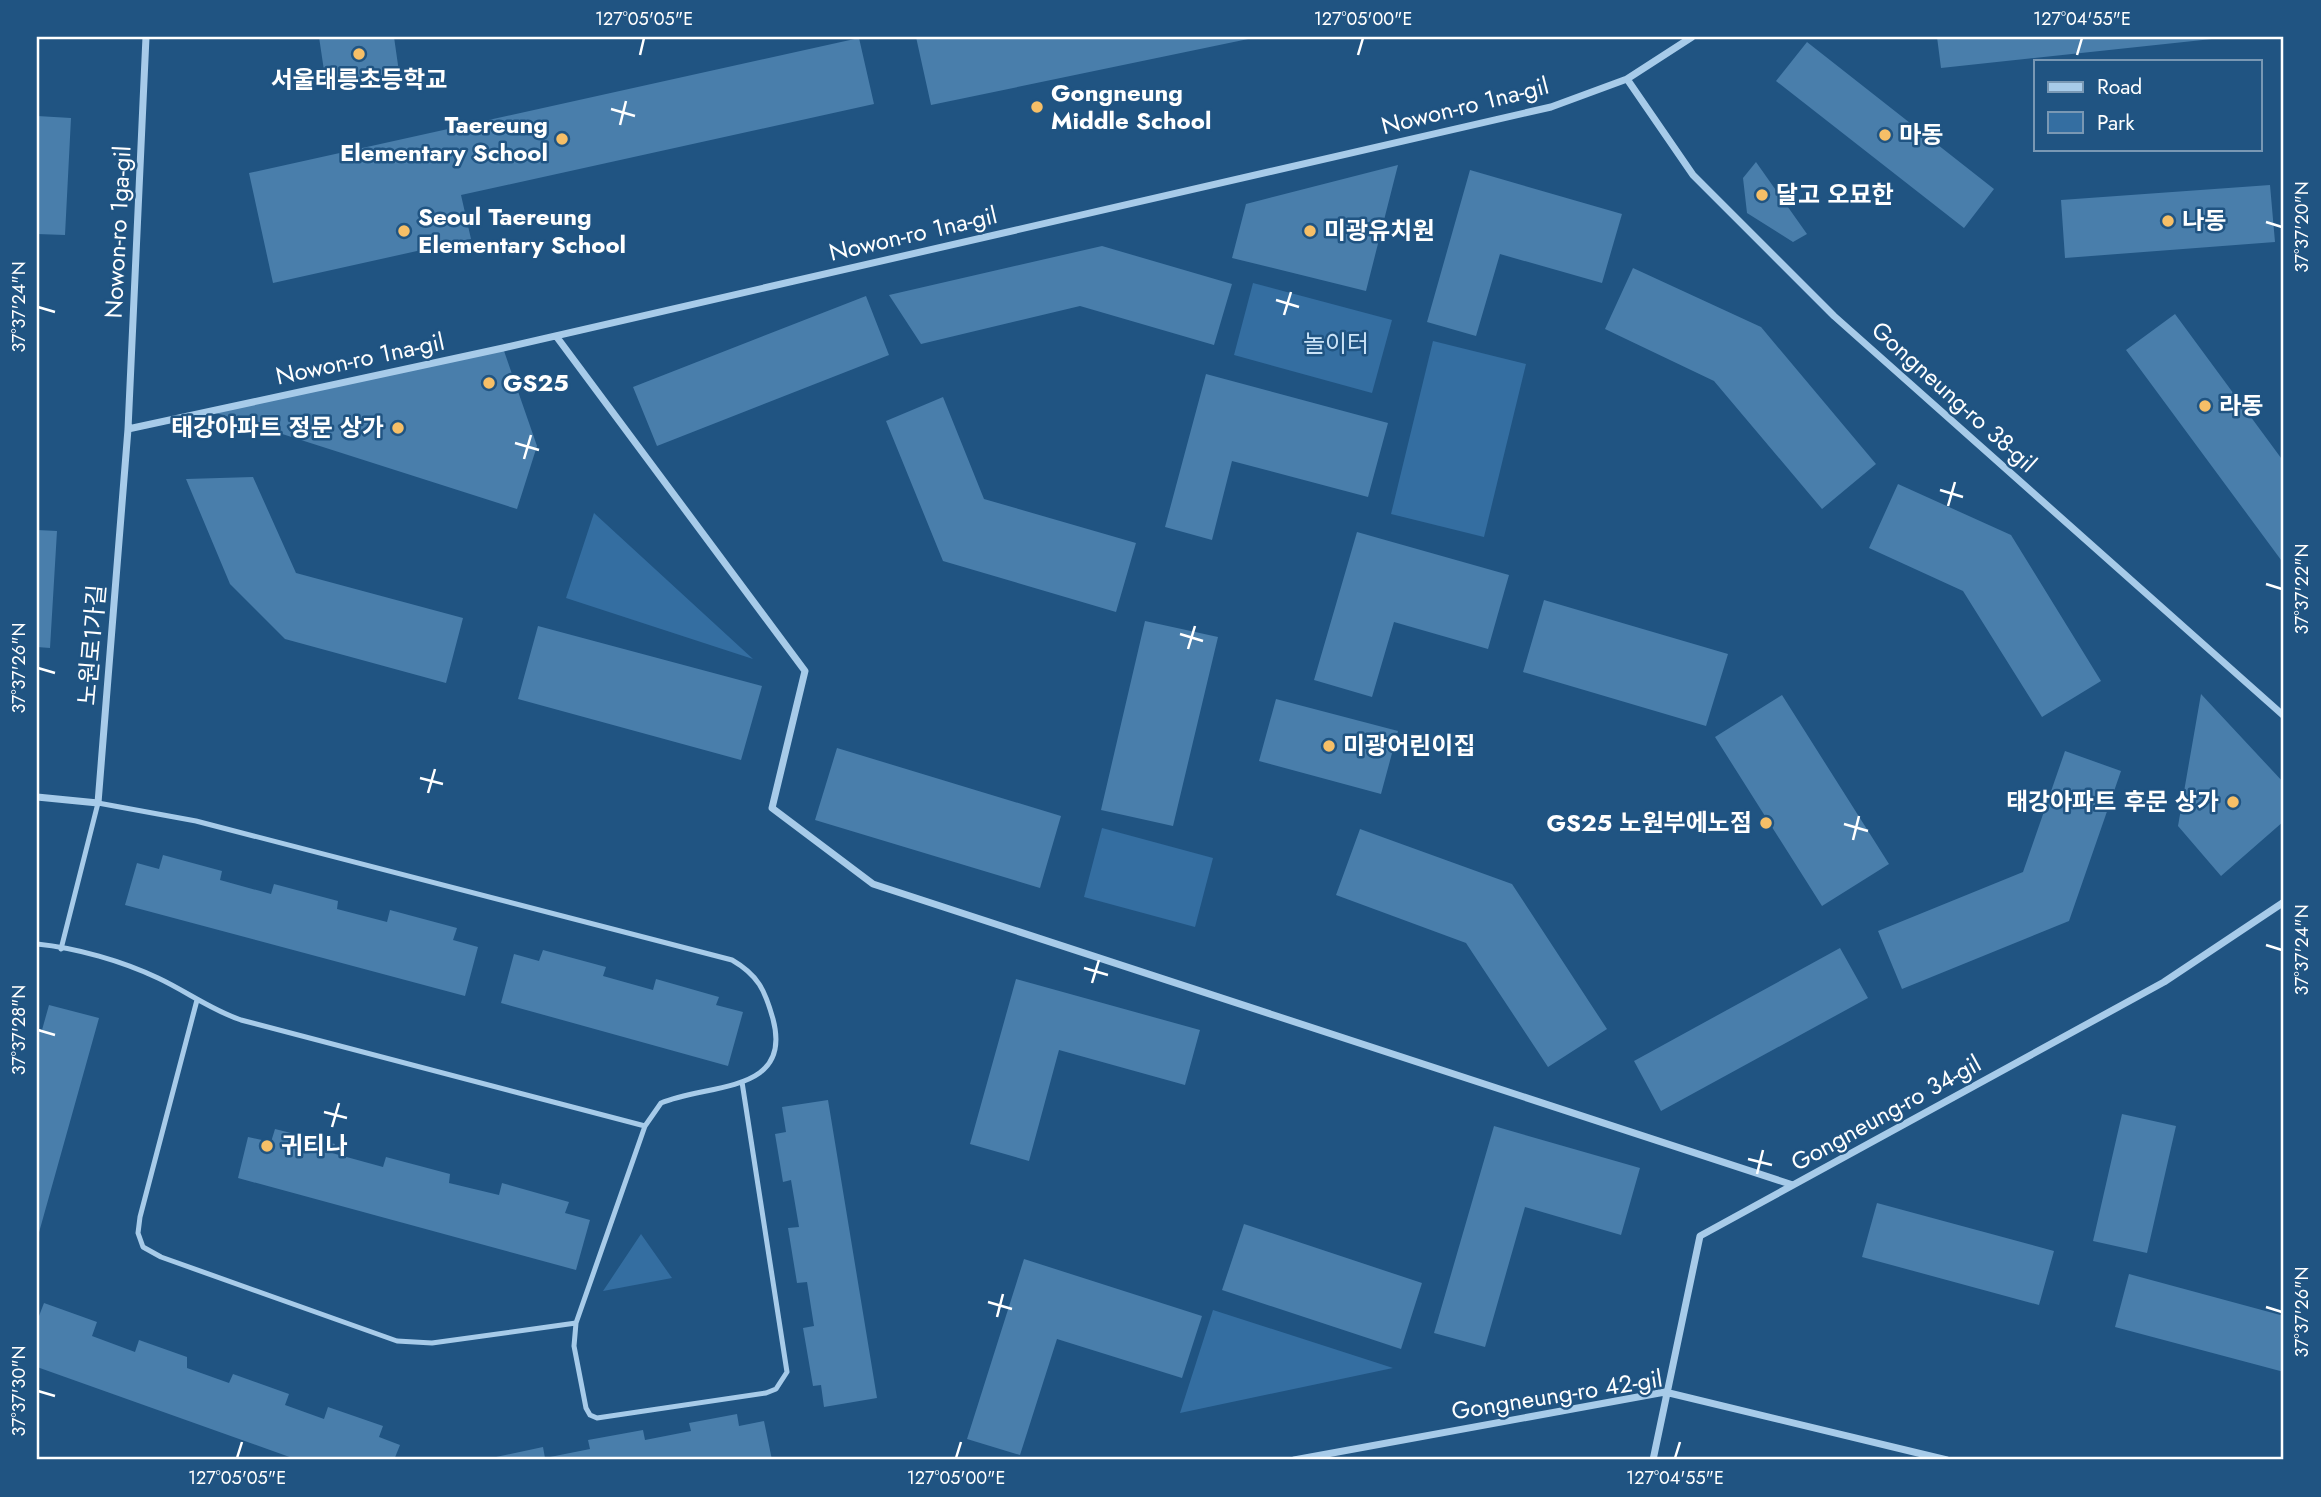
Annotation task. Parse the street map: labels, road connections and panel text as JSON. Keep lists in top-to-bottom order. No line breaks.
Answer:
{"streets":{"street":["Nowon-ro 1na-gil","Nowon-ro 1ga-gil","Gongneung-ro 38-gil","노원로1가길","Gongneung-ro 34-gil","Gongneung-ro 42-gil"]},"crossings":[["Nowon-ro 1na-gil","Nowon-ro 1ga-gil"],["Nowon-ro 1na-gil","Gongneung-ro 38-gil"],["Nowon-ro 1na-gil","노원로1가길"],["Nowon-ro 1ga-gil","노원로1가길"],["Gongneung-ro 34-gil","Gongneung-ro 42-gil"]],"parks":["놀이터"],"places":["서울태릉초등학교","Gongneung Middle School","마동","Taereung Elementary School","달고 오묘한","나동","Seoul Taereung Elementary School","미광유치원","GS25","라동","태강아파트 정문 상가","미광어린이집","태강아파트 후문 상가","GS25 노원부에노점","귀티나"],"legend":["Road","Park"],"coordinates":["127°05'05\"E","127°05'00\"E","127°04'55\"E","37°37'20\"N","37°37'24\"N","37°37'22\"N","37°37'26\"N","37°37'28\"N","37°37'30\"N"]}
